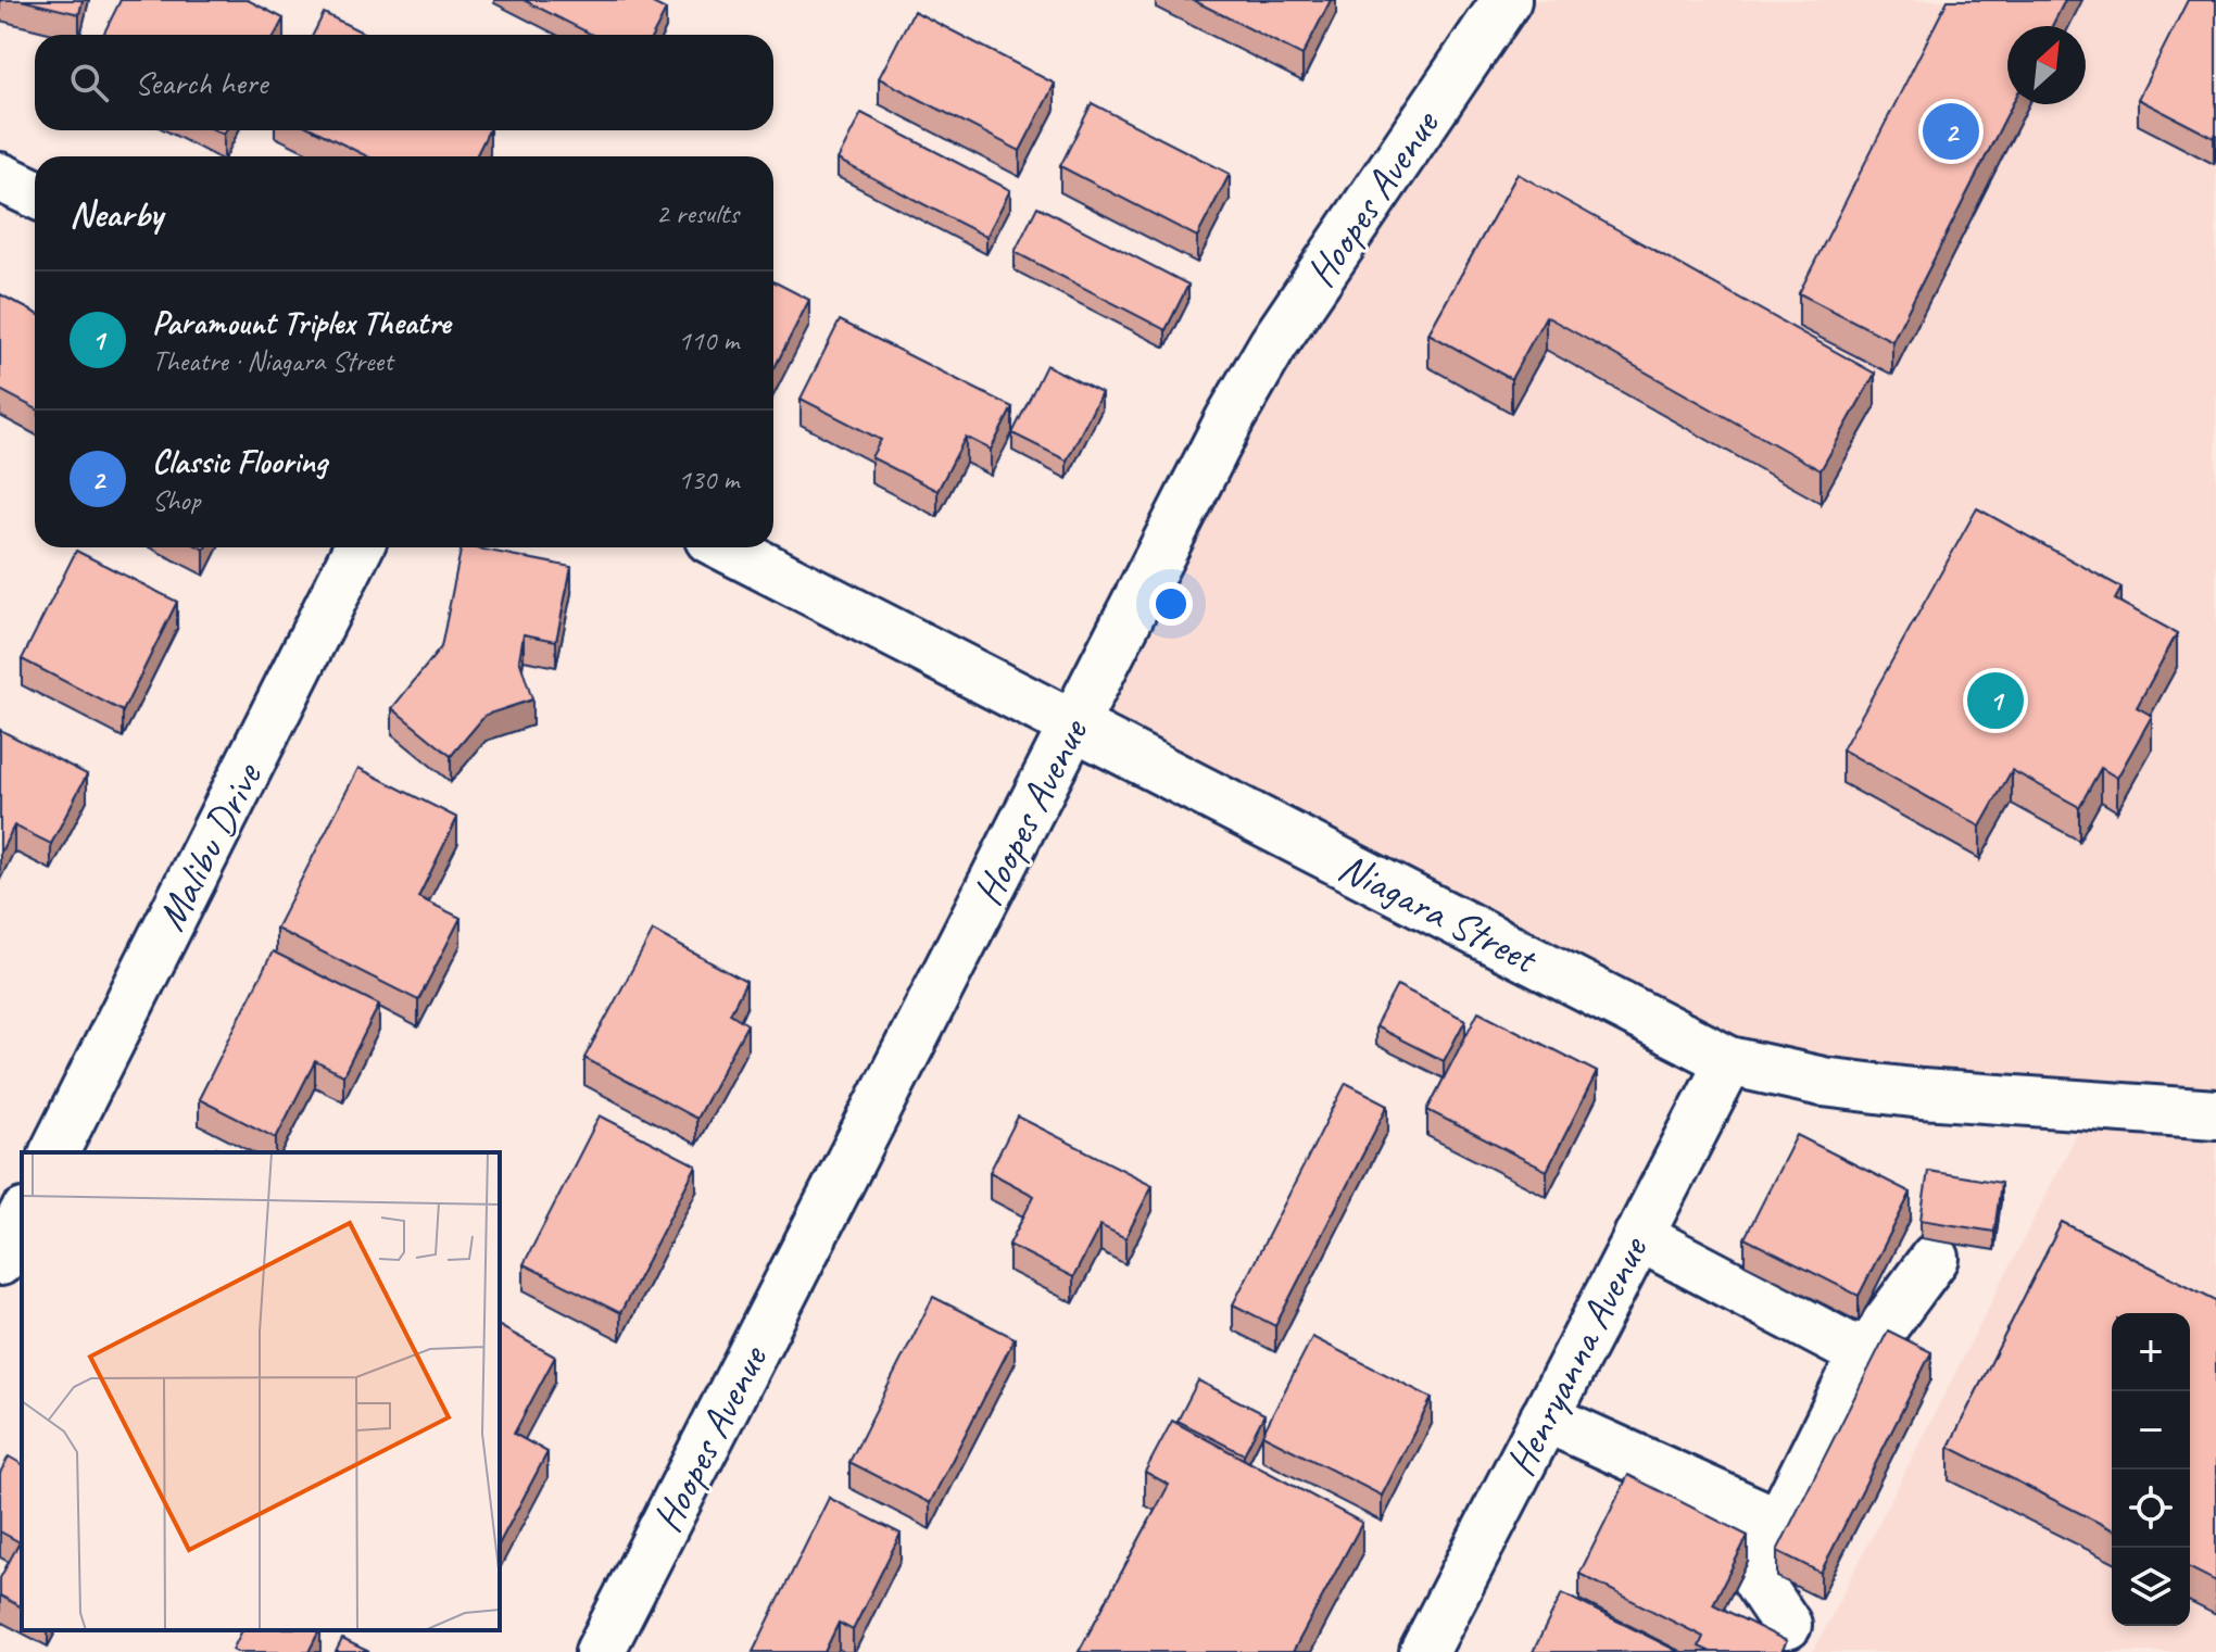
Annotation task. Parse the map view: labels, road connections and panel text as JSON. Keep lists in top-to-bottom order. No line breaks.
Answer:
{"streets":{"street":["Hoopes Avenue","Malibu Drive","Niagara Street","Henryanna Avenue"]},"crossings":[["Hoopes Avenue","Niagara Street"],["Niagara Street","Henryanna Avenue"]],"north":"top right","page":{"search":"Search here","pins":["2","1"],"heading":["Nearby","2 results"],"list":[{"mark":"1","name":"Paramount Triplex Theatre","note":"Theatre · Niagara Street","value":"110 m"},{"mark":"2","name":"Classic Flooring","note":"Shop","value":"130 m"}],"map_buttons":["+","−"]}}
